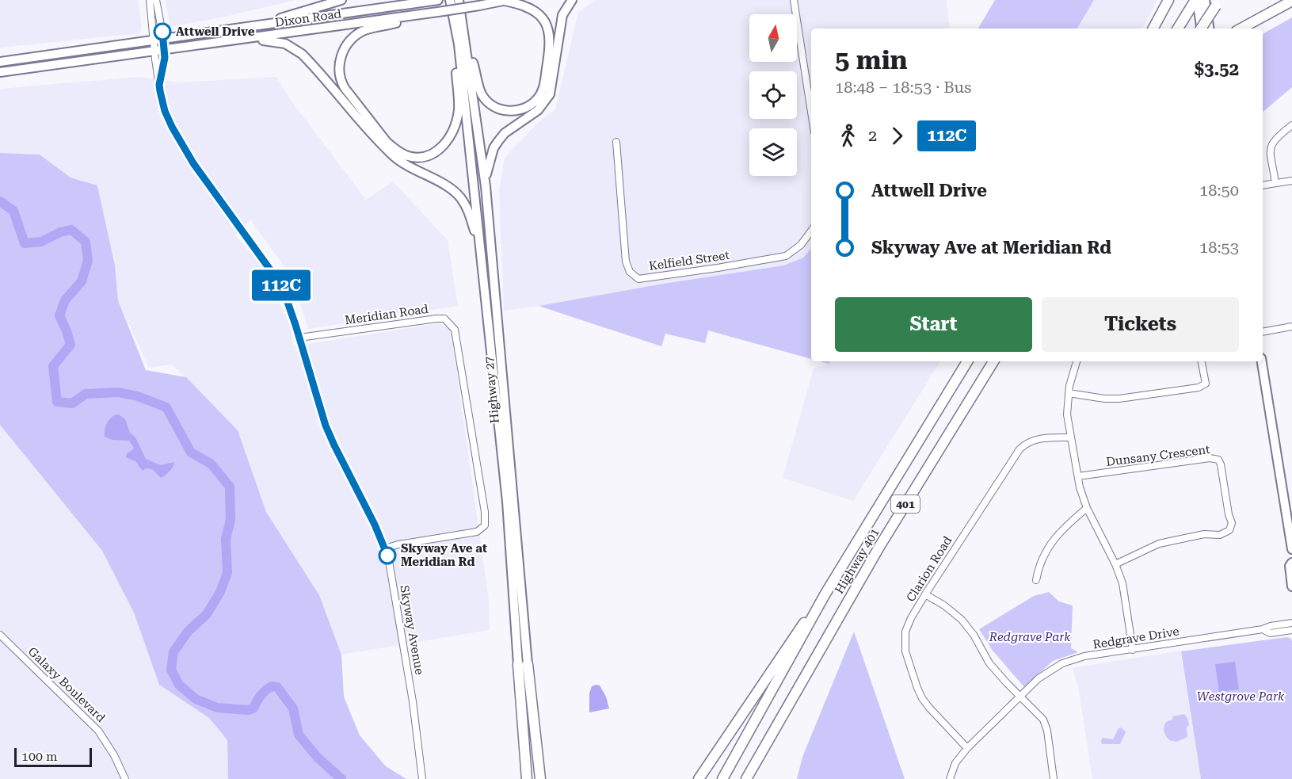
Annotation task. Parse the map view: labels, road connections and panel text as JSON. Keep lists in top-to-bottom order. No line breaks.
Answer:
{"streets":{"highway":["Highway 27","401","Highway 401"],"main road":["Dixon Road"],"street":["Kelfield Street","Meridian Road","Dunsany Crescent","Clarion Road","Skyway Avenue","Redgrave Drive","Galaxy Boulevard"]},"crossings":[["Dixon Road","Skyway Avenue"],["Meridian Road","Skyway Avenue"],["Clarion Road","Redgrave Drive"]],"parks":["Redgrave Park","Westgrove Park"],"places":["Attwell Drive","Skyway Ave at Meridian Rd"],"lines":["bus line 112C"],"scale_bar":"100 m","north":"top","page":{"on_map":"112C","heading":["5 min","18:48 – 18:53 · Bus","$3.52"],"legs":["2","112C"],"list":[{"name":"Attwell Drive","value":"18:50"},{"name":"Skyway Ave at Meridian Rd","value":"18:53"}],"buttons":["Start","Tickets"],"scale":"100 m"}}
